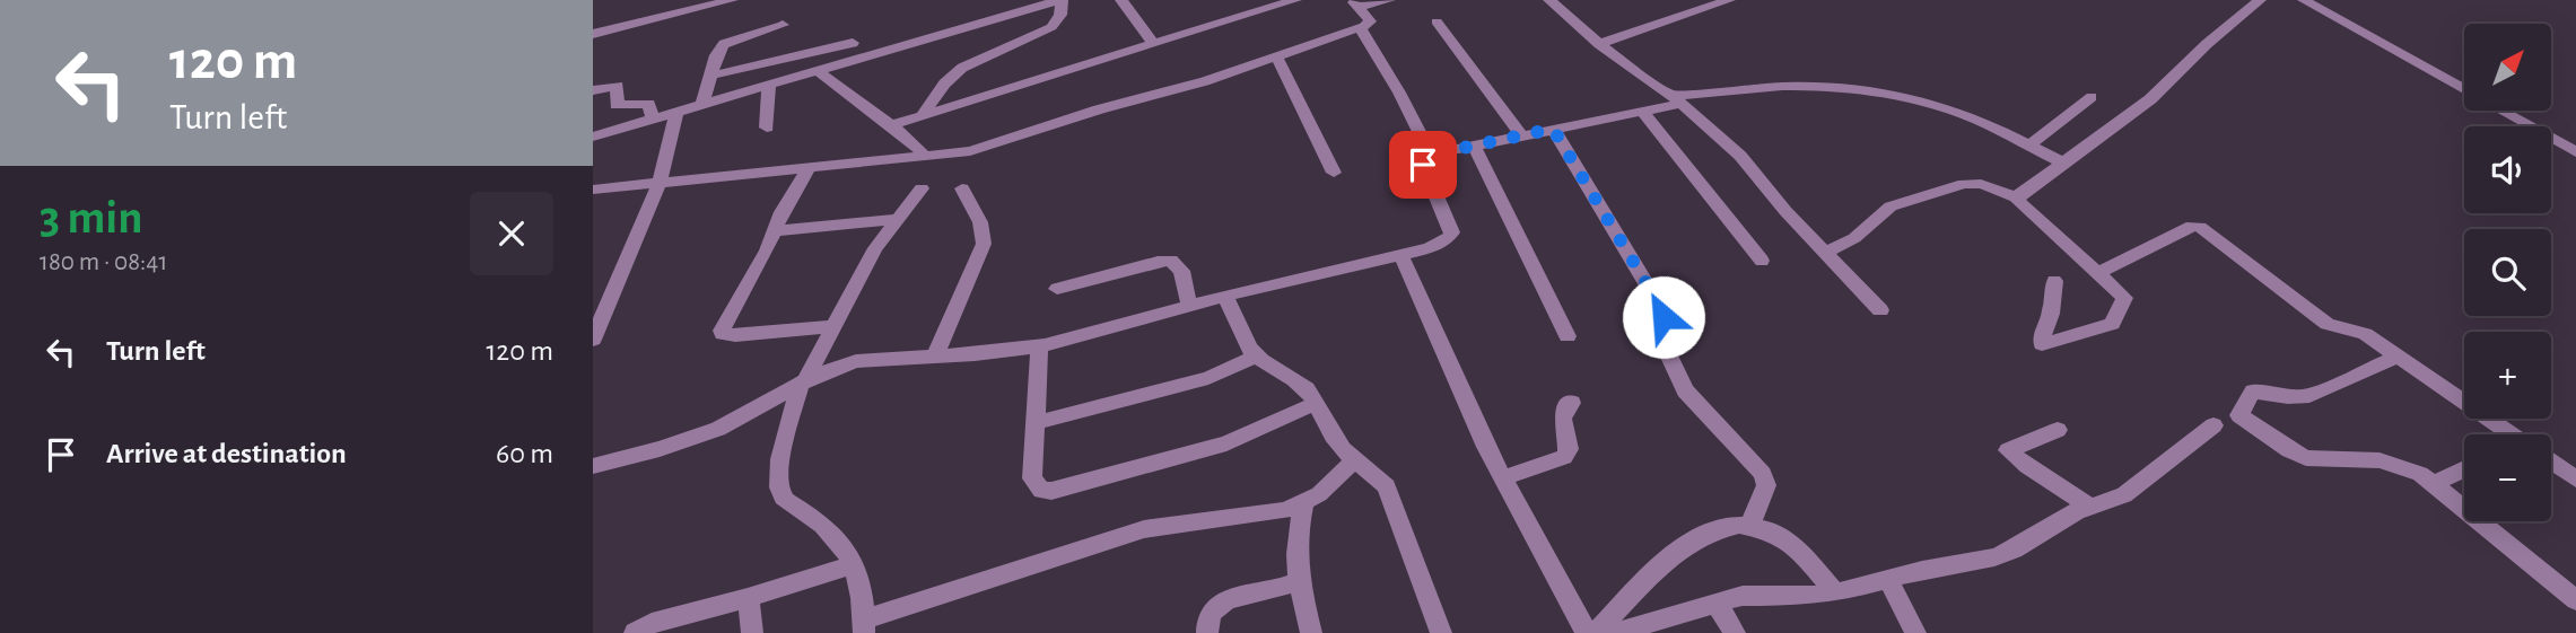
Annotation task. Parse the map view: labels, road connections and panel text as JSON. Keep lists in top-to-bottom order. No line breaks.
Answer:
{"north":"top right","page":{"turn":["120 m","Turn left"],"map_buttons":["+","−"],"heading":["3 min","180 m · 08:41"],"list":[{"name":"Turn left","value":"120 m"},{"name":"Arrive at destination","value":"60 m"}]}}
